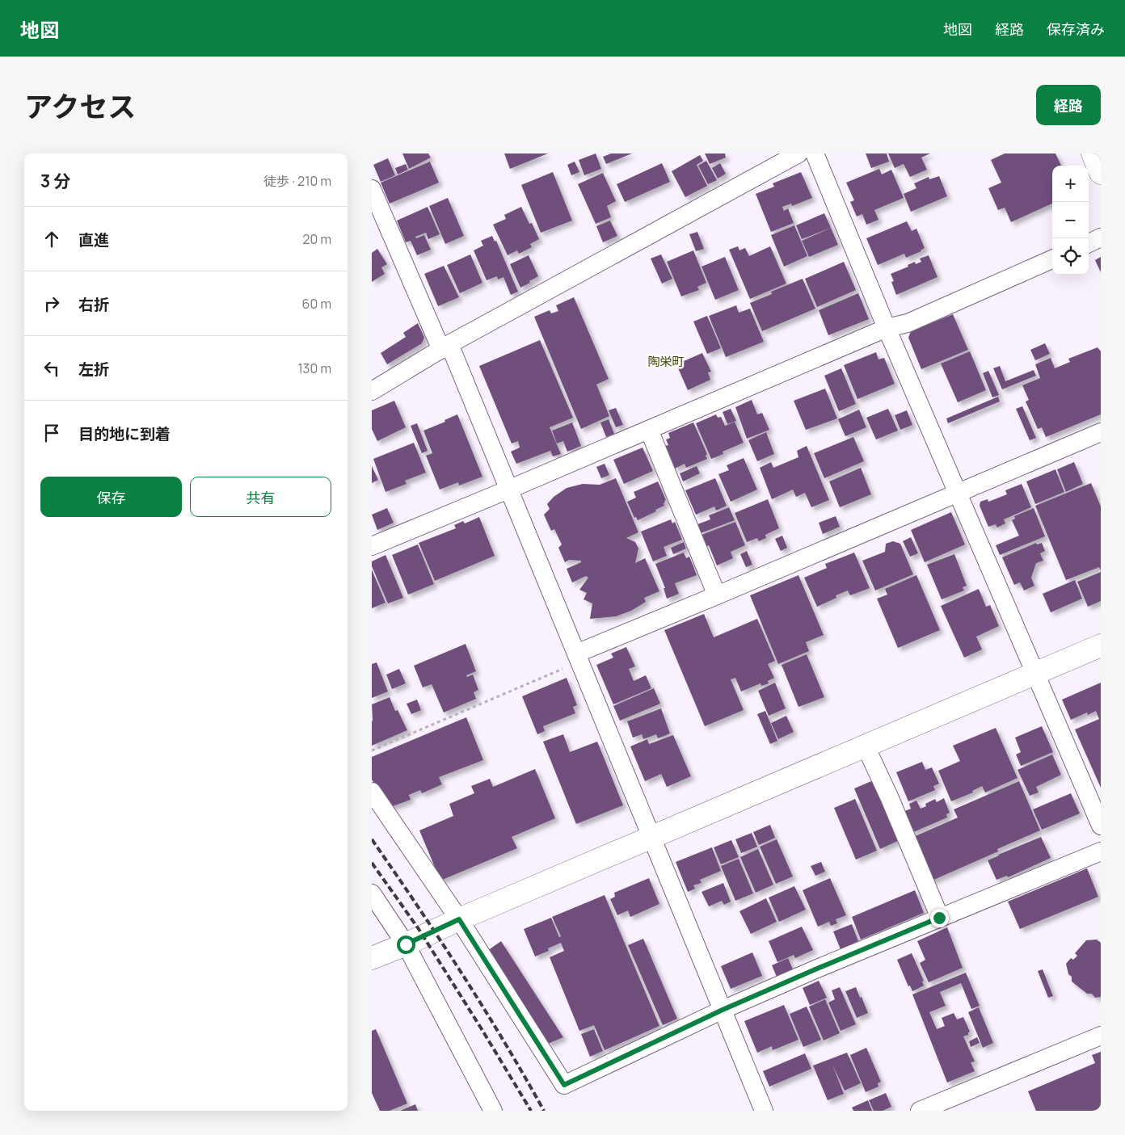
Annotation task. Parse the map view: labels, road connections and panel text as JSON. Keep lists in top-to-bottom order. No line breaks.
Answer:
{"districts":["陶栄町"],"page":{"header":"地図","nav":["地図","経路","保存済み"],"title":"アクセス","buttons":["経路",["保存","共有"]],"heading":["3 分","徒歩 · 210 m"],"map_buttons":["+","−"],"list":[["直進","20 m"],["右折","60 m"],["左折","130 m"],"目的地に到着"]}}
